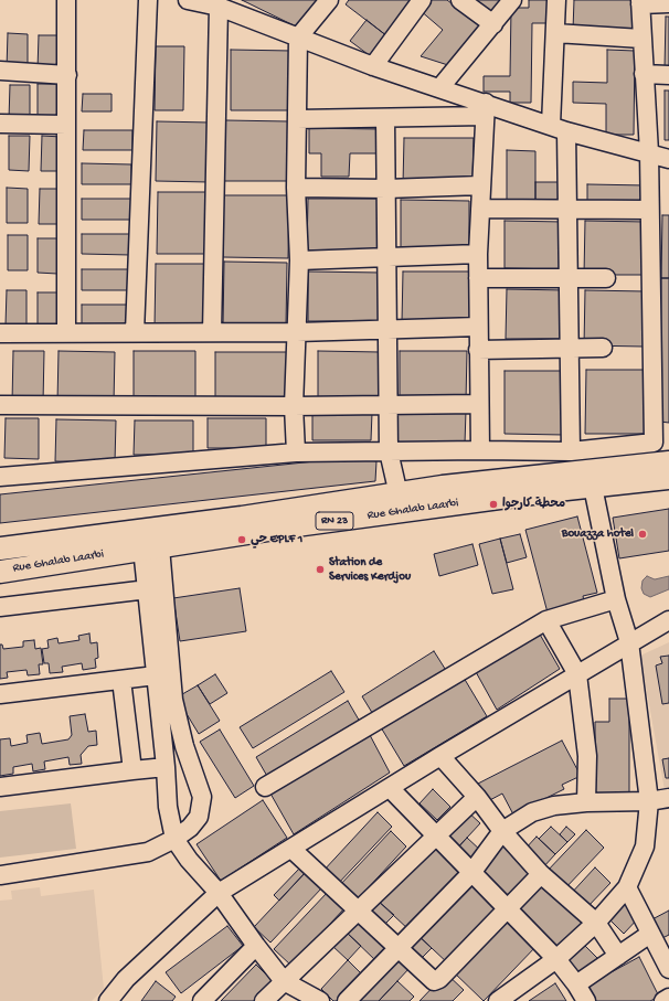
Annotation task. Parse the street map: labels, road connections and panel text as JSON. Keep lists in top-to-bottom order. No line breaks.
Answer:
{"streets":{"main road":["Rue Ghalab Laarbi"]},"places":["محطة كارجوا","Bouazza hotel","حي EPLF 1","Station de Services Kerdjou"]}
